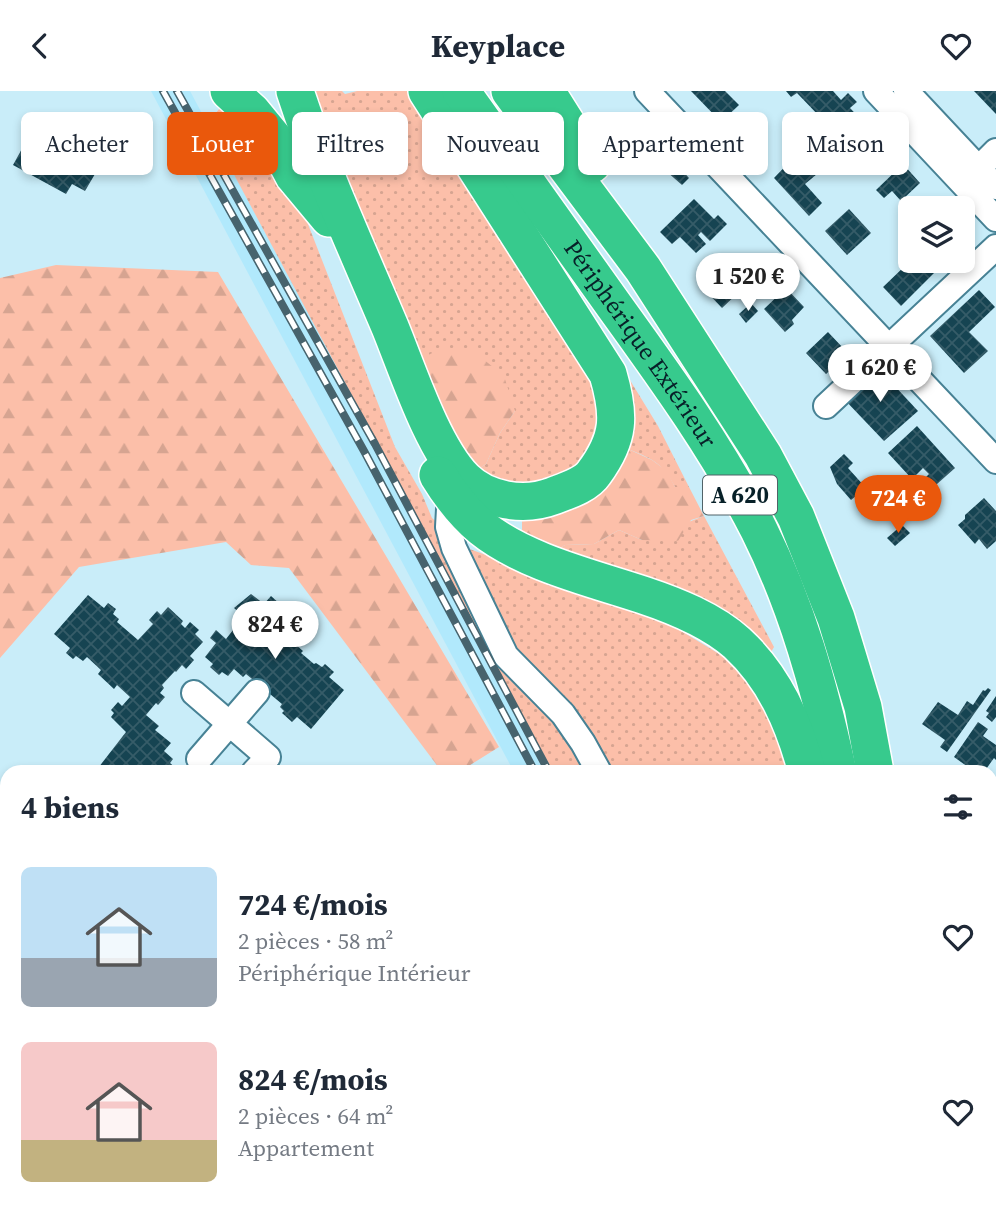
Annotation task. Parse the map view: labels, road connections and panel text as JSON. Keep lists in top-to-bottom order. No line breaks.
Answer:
{"streets":{"highway":["Périphérique Extérieur","A 620"]},"page":{"header":"Keyplace","chip":["Acheter","Louer","Filtres","Nouveau","Appartement","Maison"],"price":["1 520 €","1 620 €","724 €","824 €"],"heading":"4 biens","list":[{"name":"724 €/mois","note":"2 pièces · 58 m² · Périphérique Intérieur"},{"name":"824 €/mois","note":"2 pièces · 64 m² · Appartement"}]}}
